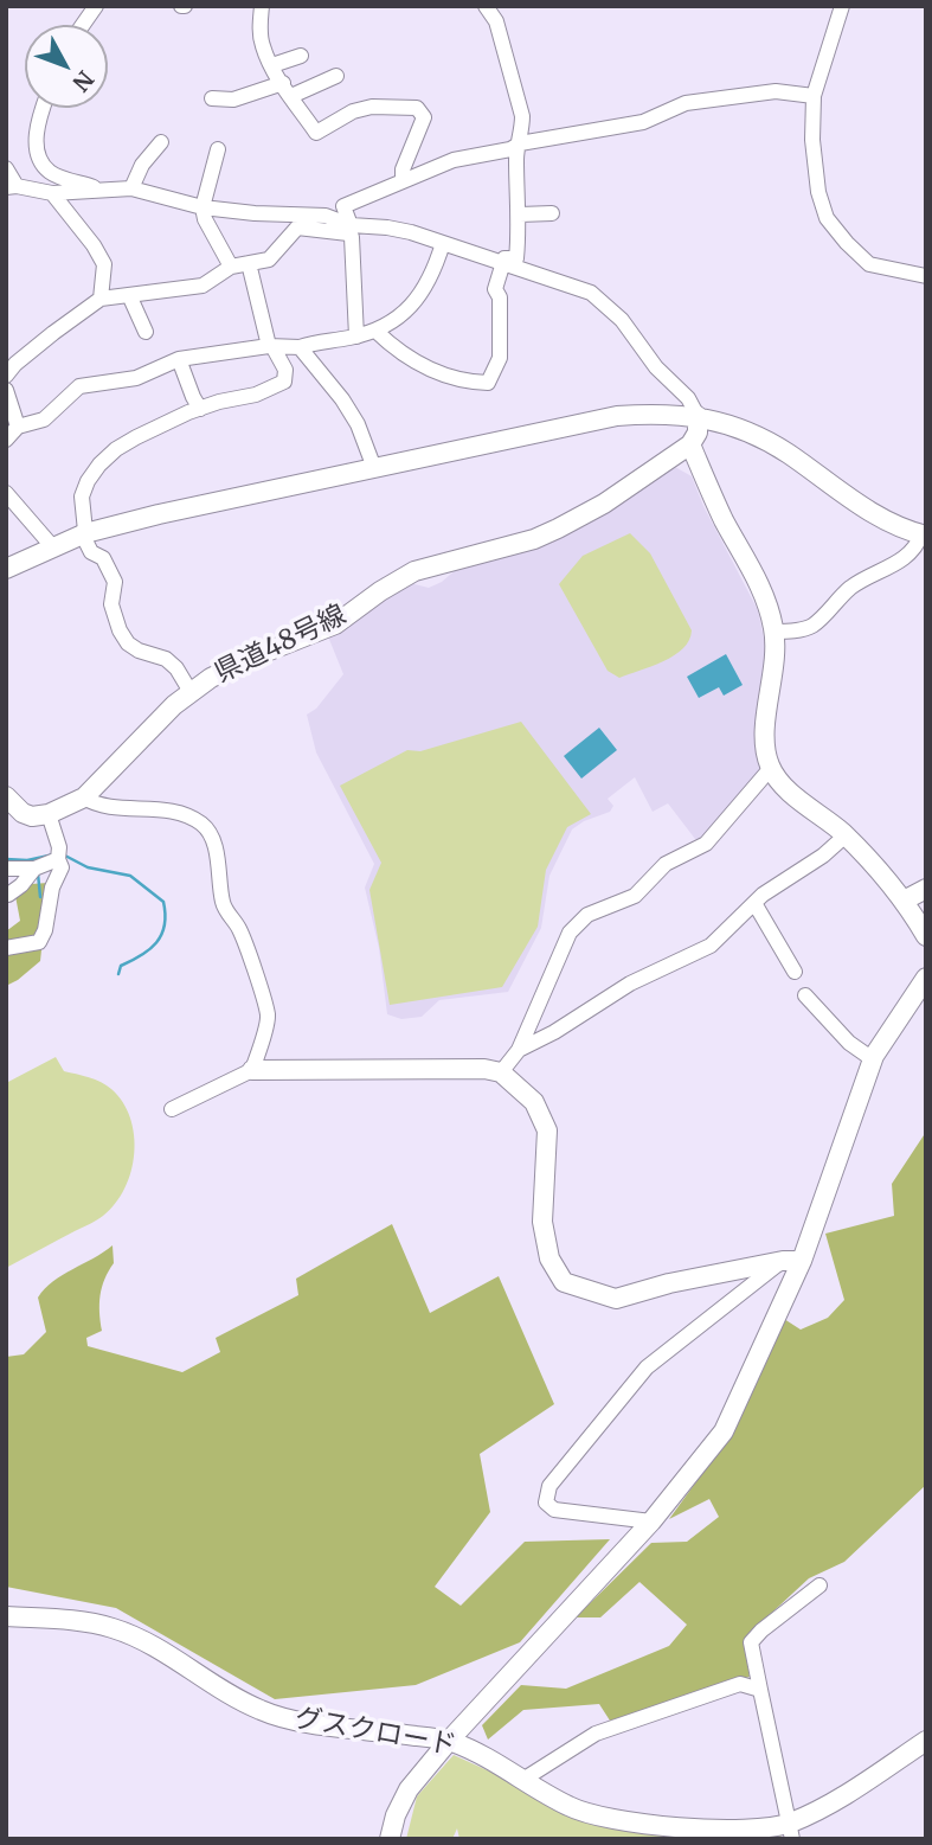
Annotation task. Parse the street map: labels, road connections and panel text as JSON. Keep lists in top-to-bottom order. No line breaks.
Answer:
{"streets":{"street":["県道48号線","グスクロード"]},"north":"bottom right"}
